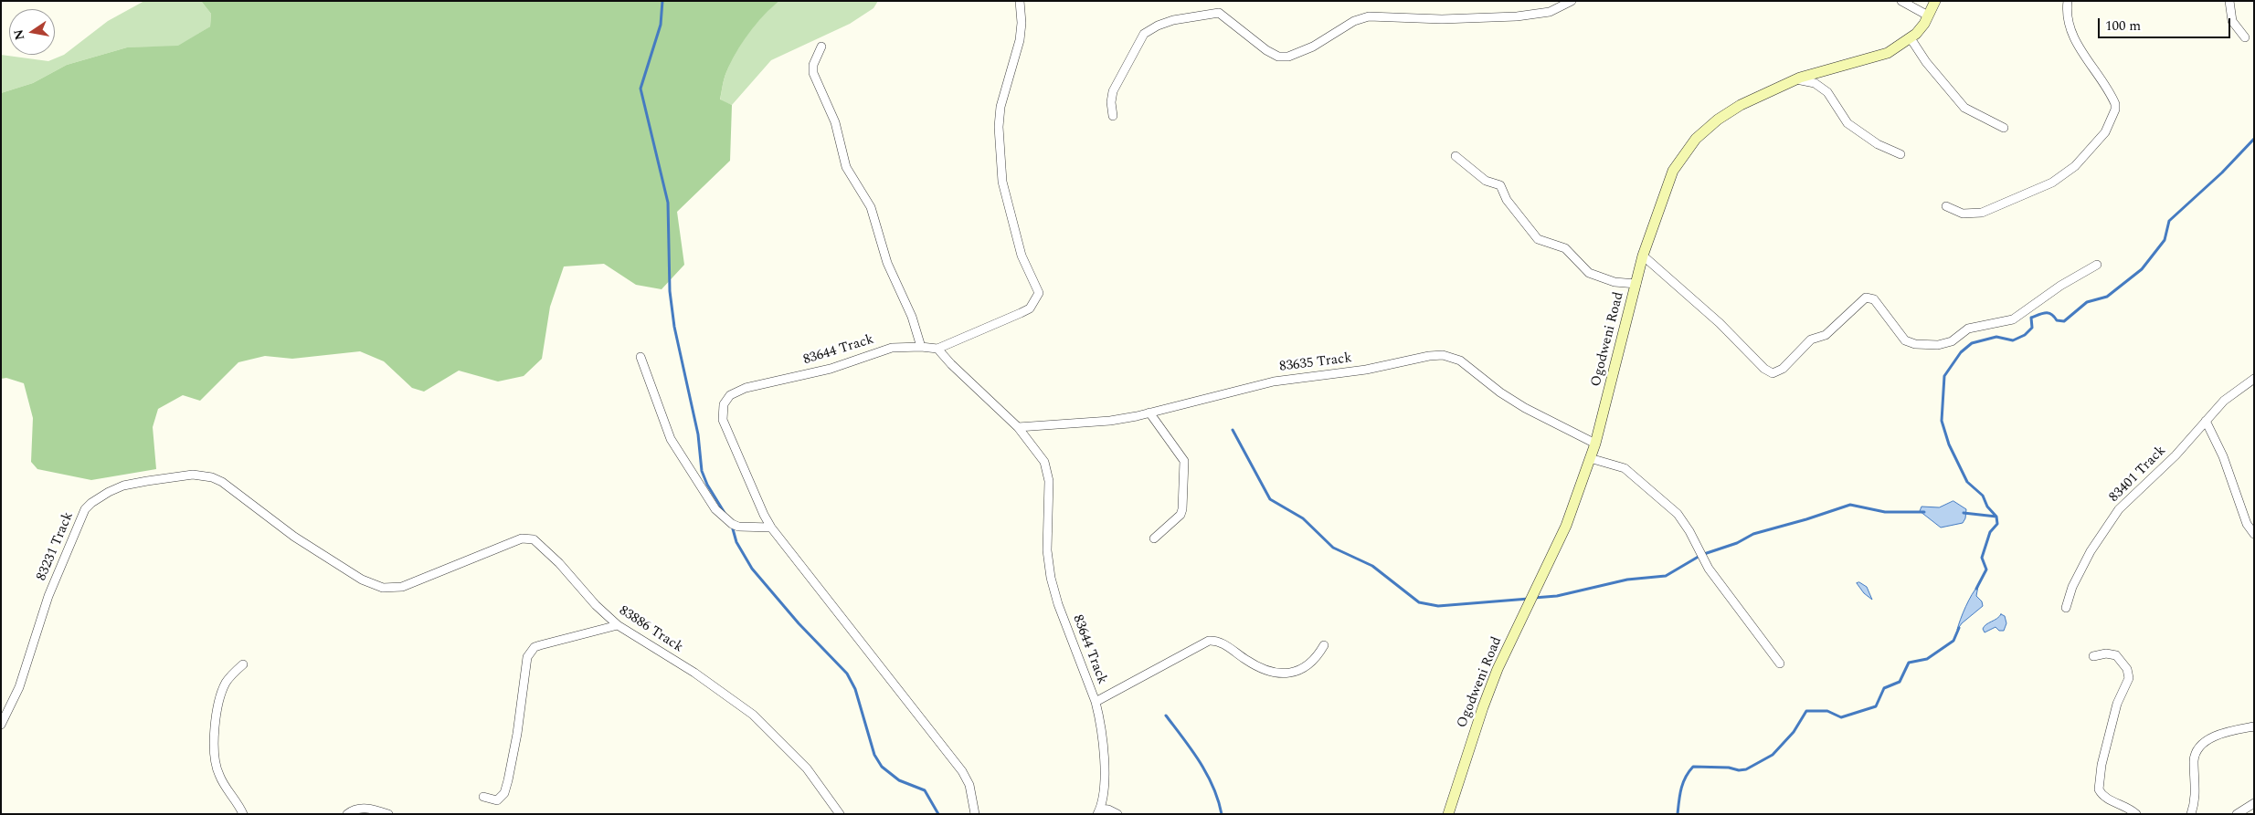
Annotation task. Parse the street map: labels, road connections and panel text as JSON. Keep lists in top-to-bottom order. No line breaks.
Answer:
{"streets":{"street":["Ogodweni Road","83644 Track","83635 Track","83401 Track","83231 Track","83886 Track"]},"crossings":[["Ogodweni Road","83635 Track"],["83644 Track","83635 Track"],["83231 Track","83886 Track"]],"scale_bar":"100 m","north":"left"}
